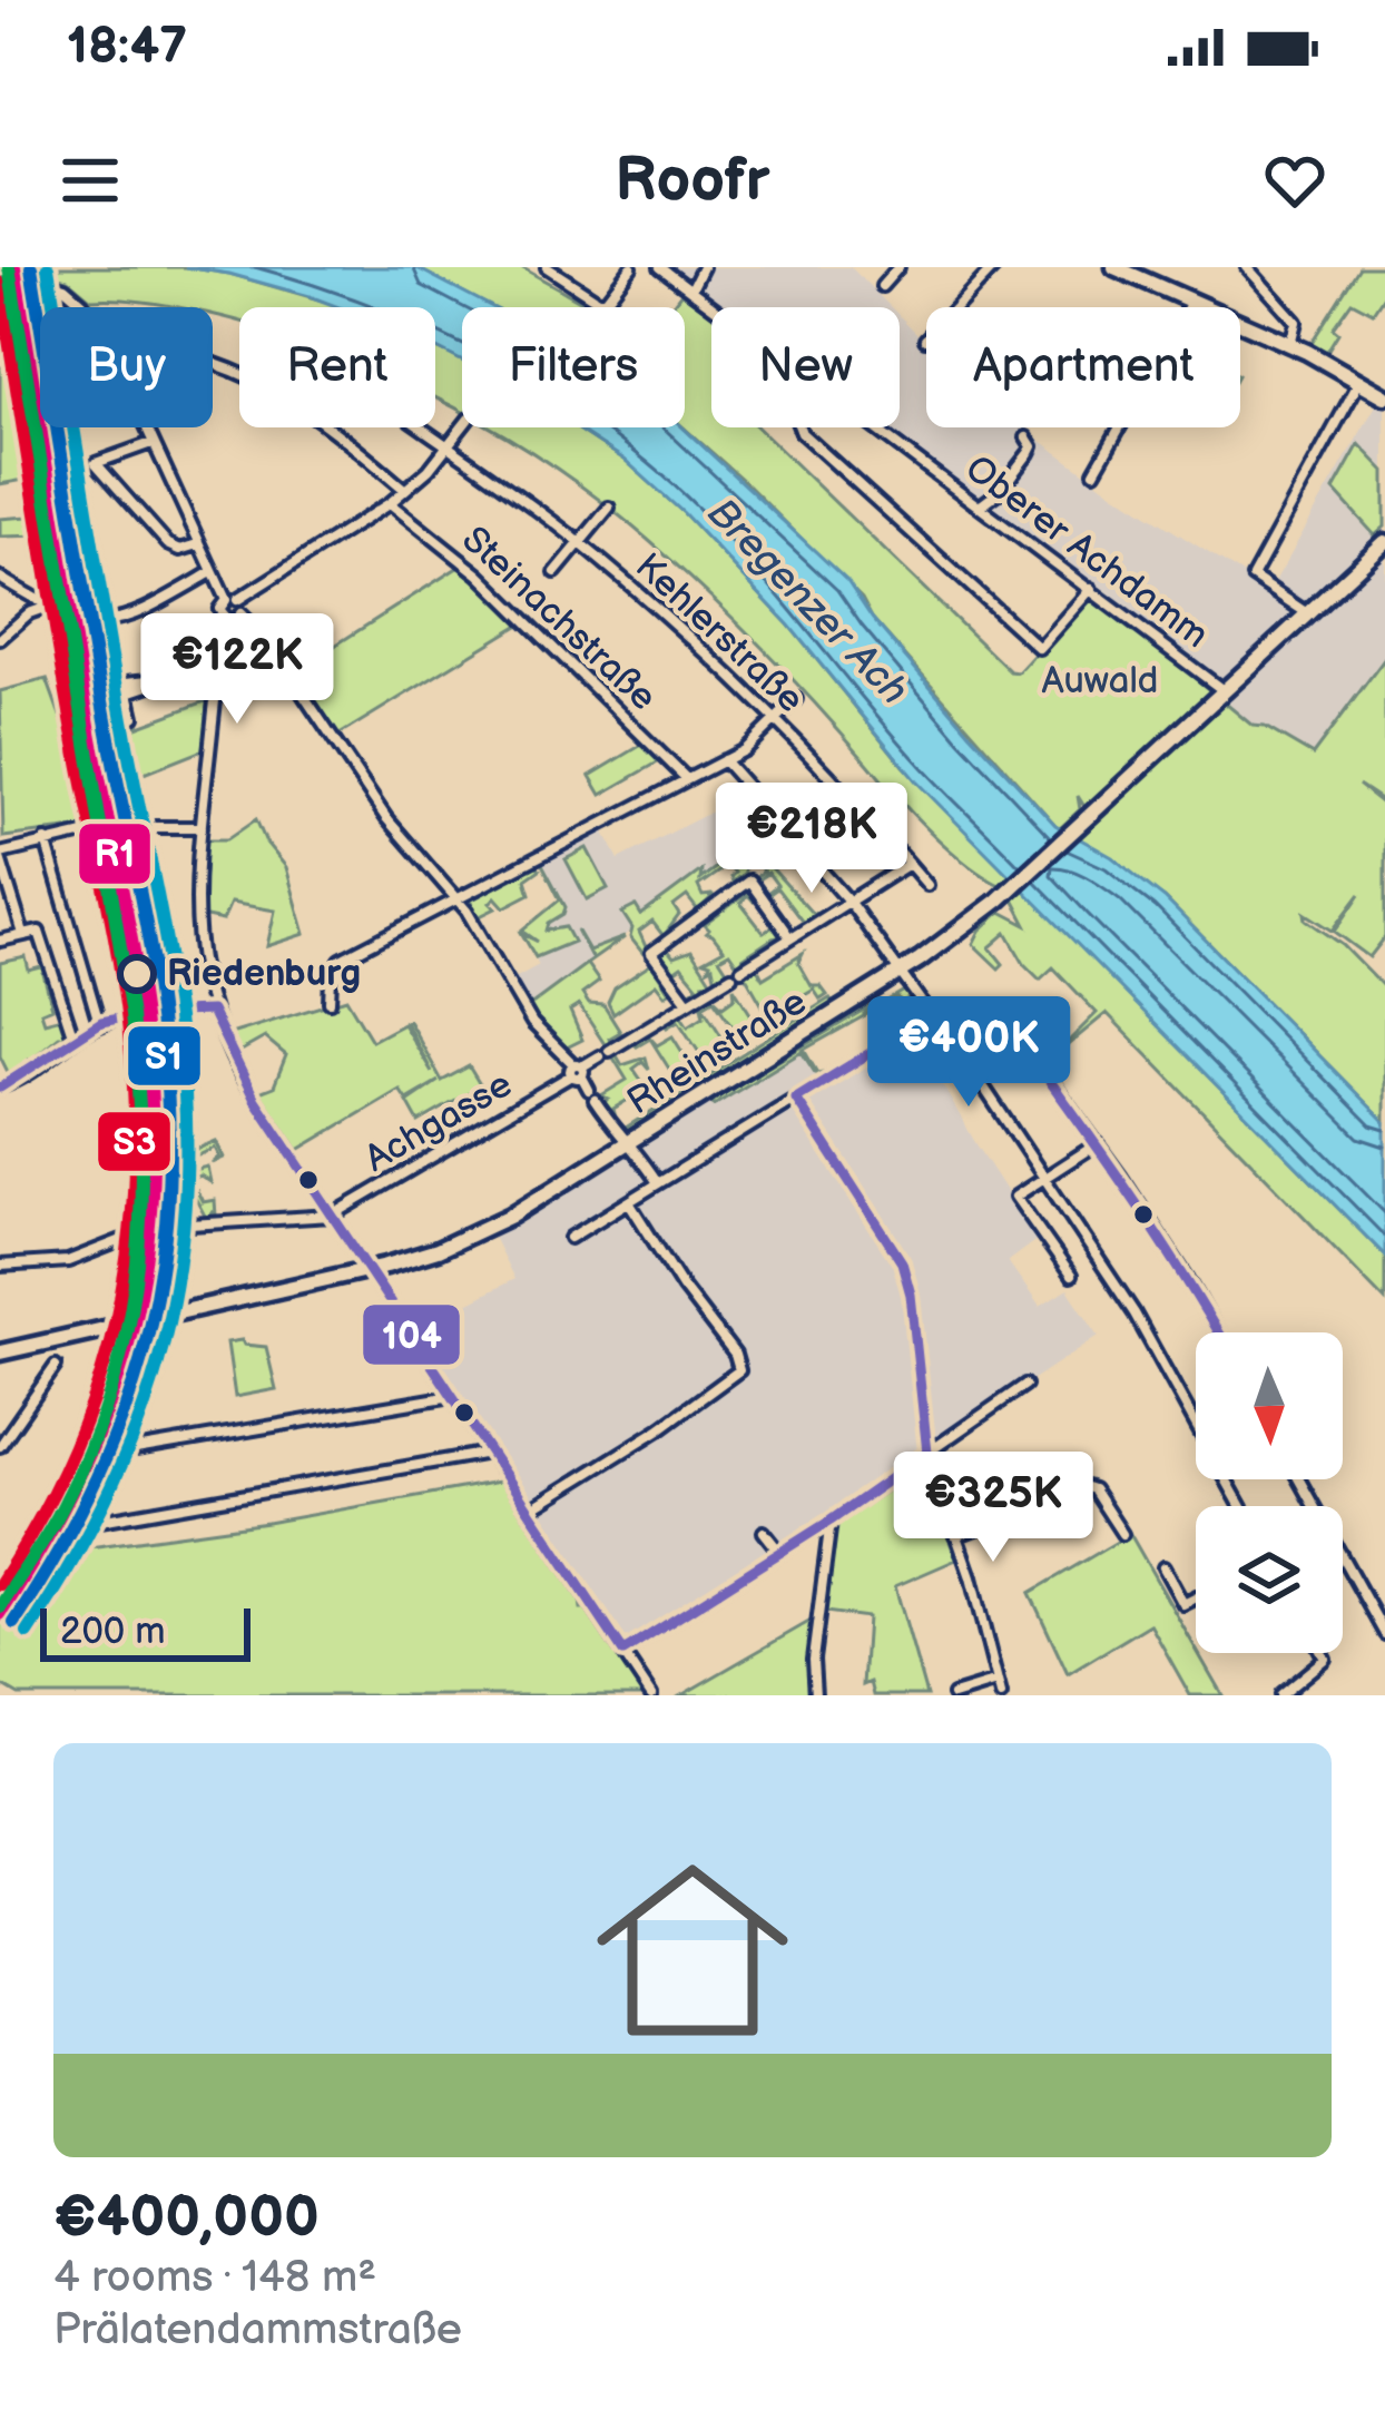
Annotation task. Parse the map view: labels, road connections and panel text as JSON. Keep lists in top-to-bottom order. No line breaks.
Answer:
{"streets":{"main road":["Rheinstraße"],"street":["Oberer Achdamm","Steinachstraße","Kehlerstraße","Achgasse"]},"crossings":[["Oberer Achdamm","Rheinstraße"],["Kehlerstraße","Achgasse"],["Rheinstraße","Achgasse"]],"water":["Bregenzer Ach"],"parks":["Auwald"],"places":["Riedenburg"],"lines":["transit line R1","transit line S1","transit line S3","transit line 104"],"scale_bar":"200 m","north":"bottom","page":{"status":"18:47","header":"Roofr","chip":["Buy","Rent","Filters","New","Apartment"],"price":["€122K","€218K","€400K","€325K"],"scale":"200 m","list":[{"name":"€400,000","note":"4 rooms · 148 m² · Prälatendammstraße"}]}}
